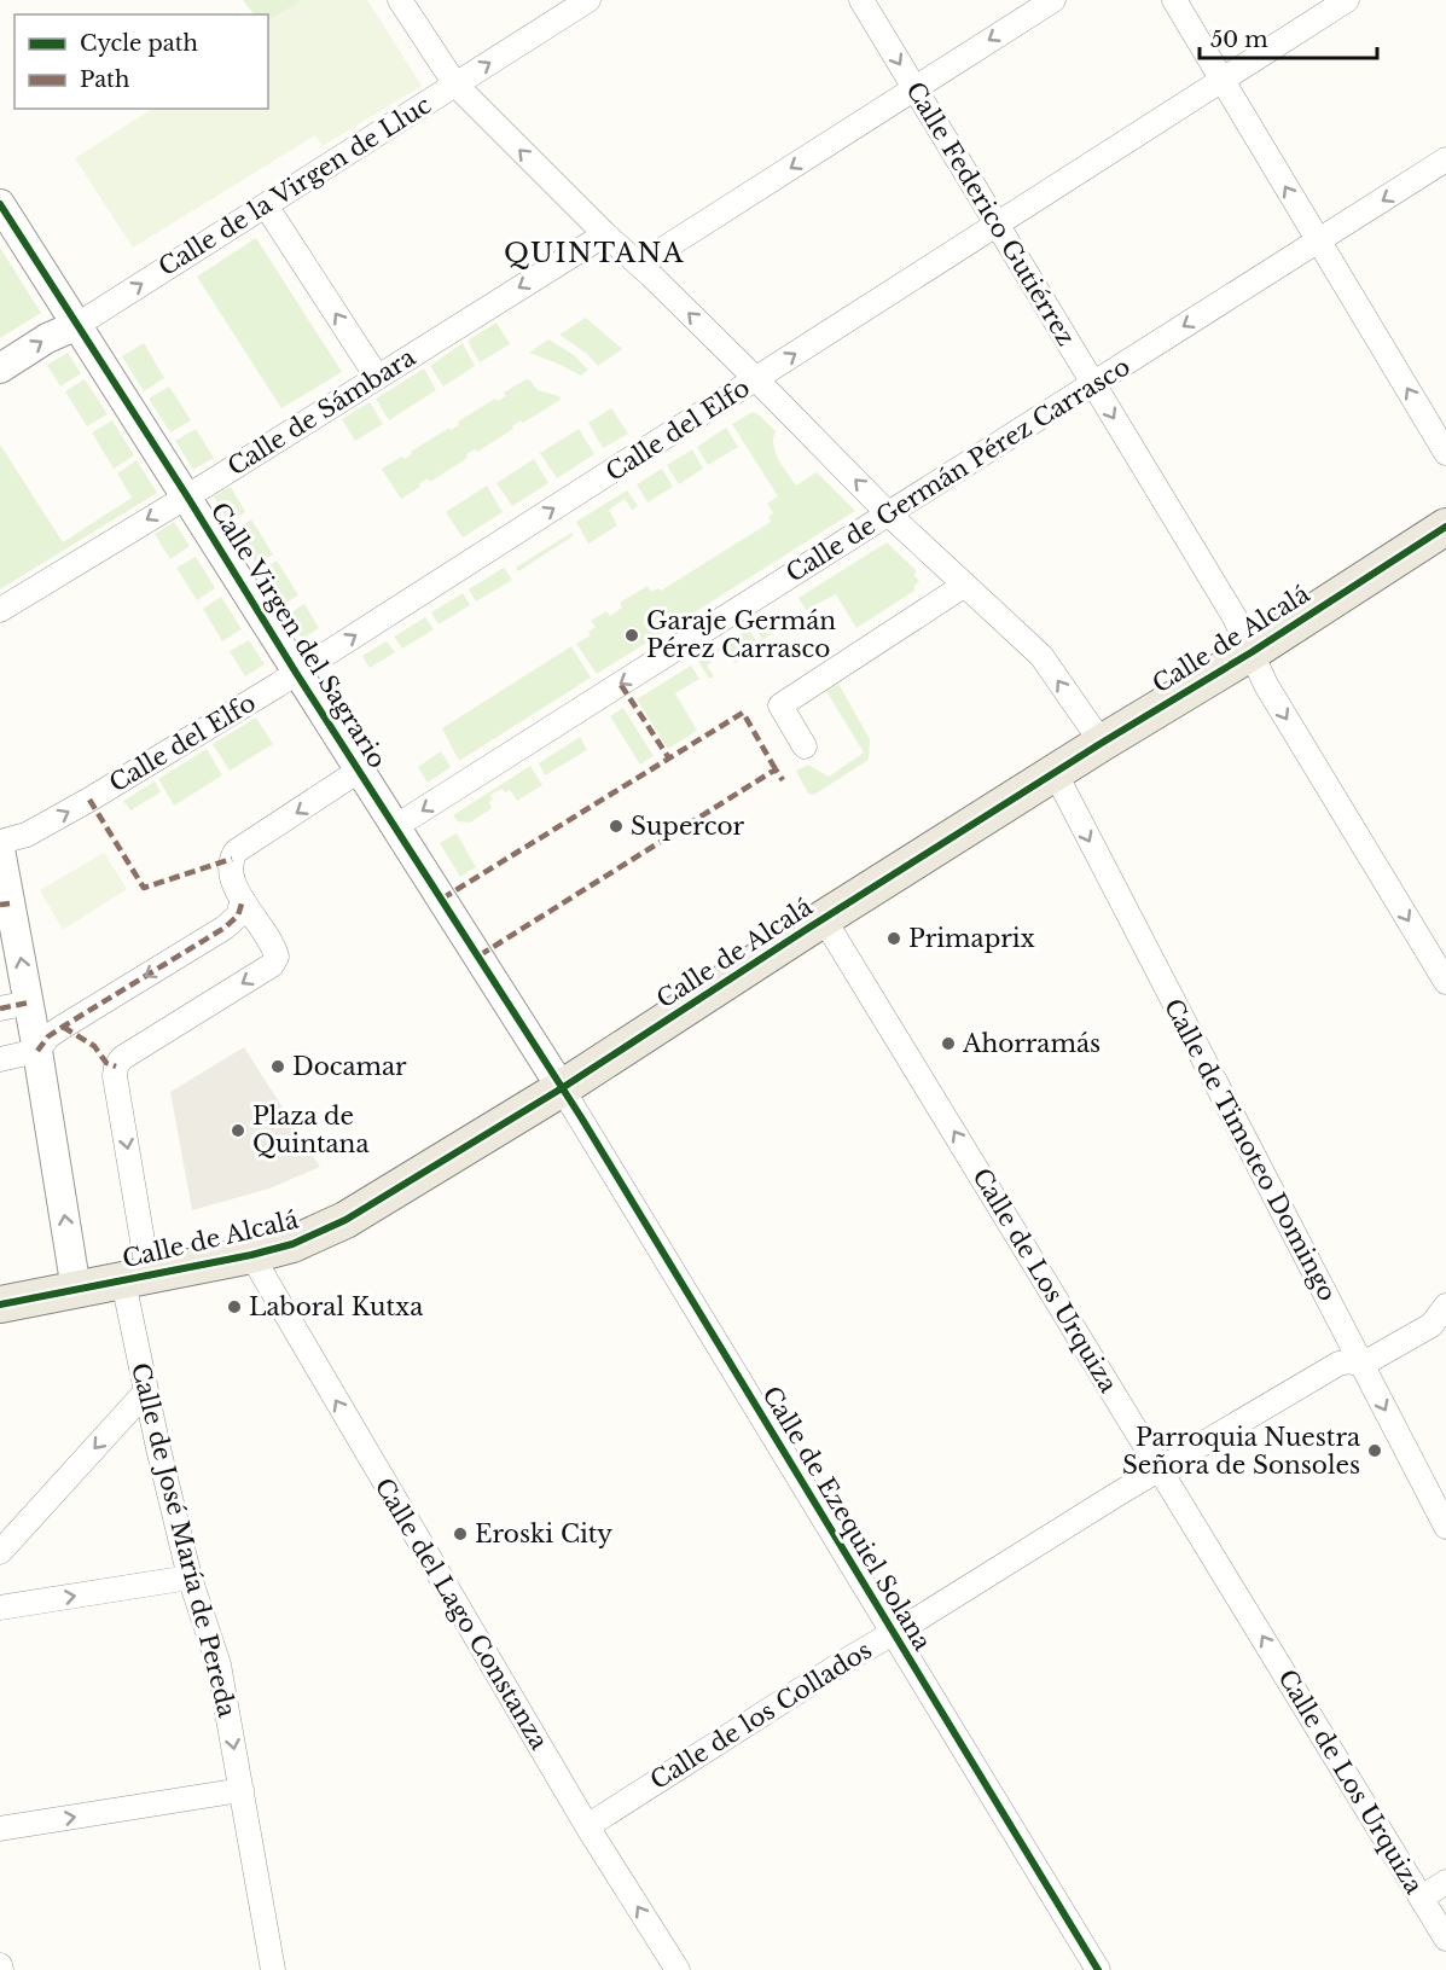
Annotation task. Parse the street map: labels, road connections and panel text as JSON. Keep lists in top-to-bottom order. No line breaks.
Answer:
{"streets":{"main road":["Calle de Alcalá"],"street":["Calle de la Virgen de Lluc","Calle Federico Gutiérrez","Calle de Sámbara","Calle del Elfo","Calle de Germán Pérez Carrasco","Calle Virgen del Sagrario","Calle de Timoteo Domingo","Calle de Los Urquiza","Calle de Ezequiel Solana","Calle de José María de Pereda","Calle del Lago Constanza","Calle de los Collados"]},"crossings":[["Calle de la Virgen de Lluc","Calle Virgen del Sagrario"],["Calle Federico Gutiérrez","Calle del Elfo"],["Calle Federico Gutiérrez","Calle de Germán Pérez Carrasco"],["Calle Federico Gutiérrez","Calle de Alcalá"],["Calle de Sámbara","Calle Virgen del Sagrario"],["Calle del Elfo","Calle Virgen del Sagrario"],["Calle de Germán Pérez Carrasco","Calle Virgen del Sagrario"],["Calle Virgen del Sagrario","Calle de Alcalá"],["Calle Virgen del Sagrario","Calle de Ezequiel Solana"],["Calle de Alcalá","Calle de Timoteo Domingo"],["Calle de Alcalá","Calle de Los Urquiza"],["Calle de Alcalá","Calle de Ezequiel Solana"],["Calle de Alcalá","Calle de José María de Pereda"],["Calle de Alcalá","Calle del Lago Constanza"],["Calle de Timoteo Domingo","Calle de los Collados"],["Calle de Los Urquiza","Calle de los Collados"],["Calle de Ezequiel Solana","Calle de los Collados"],["Calle del Lago Constanza","Calle de los Collados"]],"one_way":["Calle de la Virgen de Lluc","Calle Federico Gutiérrez","Calle de Sámbara","Calle de Germán Pérez Carrasco","Calle de Timoteo Domingo","Calle de Los Urquiza","Calle del Lago Constanza"],"districts":["QUINTANA"],"places":["Garaje Germán Pérez Carrasco","Supercor","Primaprix","Ahorramás","Docamar","Plaza de Quintana","Laboral Kutxa","Parroquia Nuestra Señora de Sonsoles","Eroski City"],"legend":["Cycle path","Path"],"scale_bar":"50 m"}
